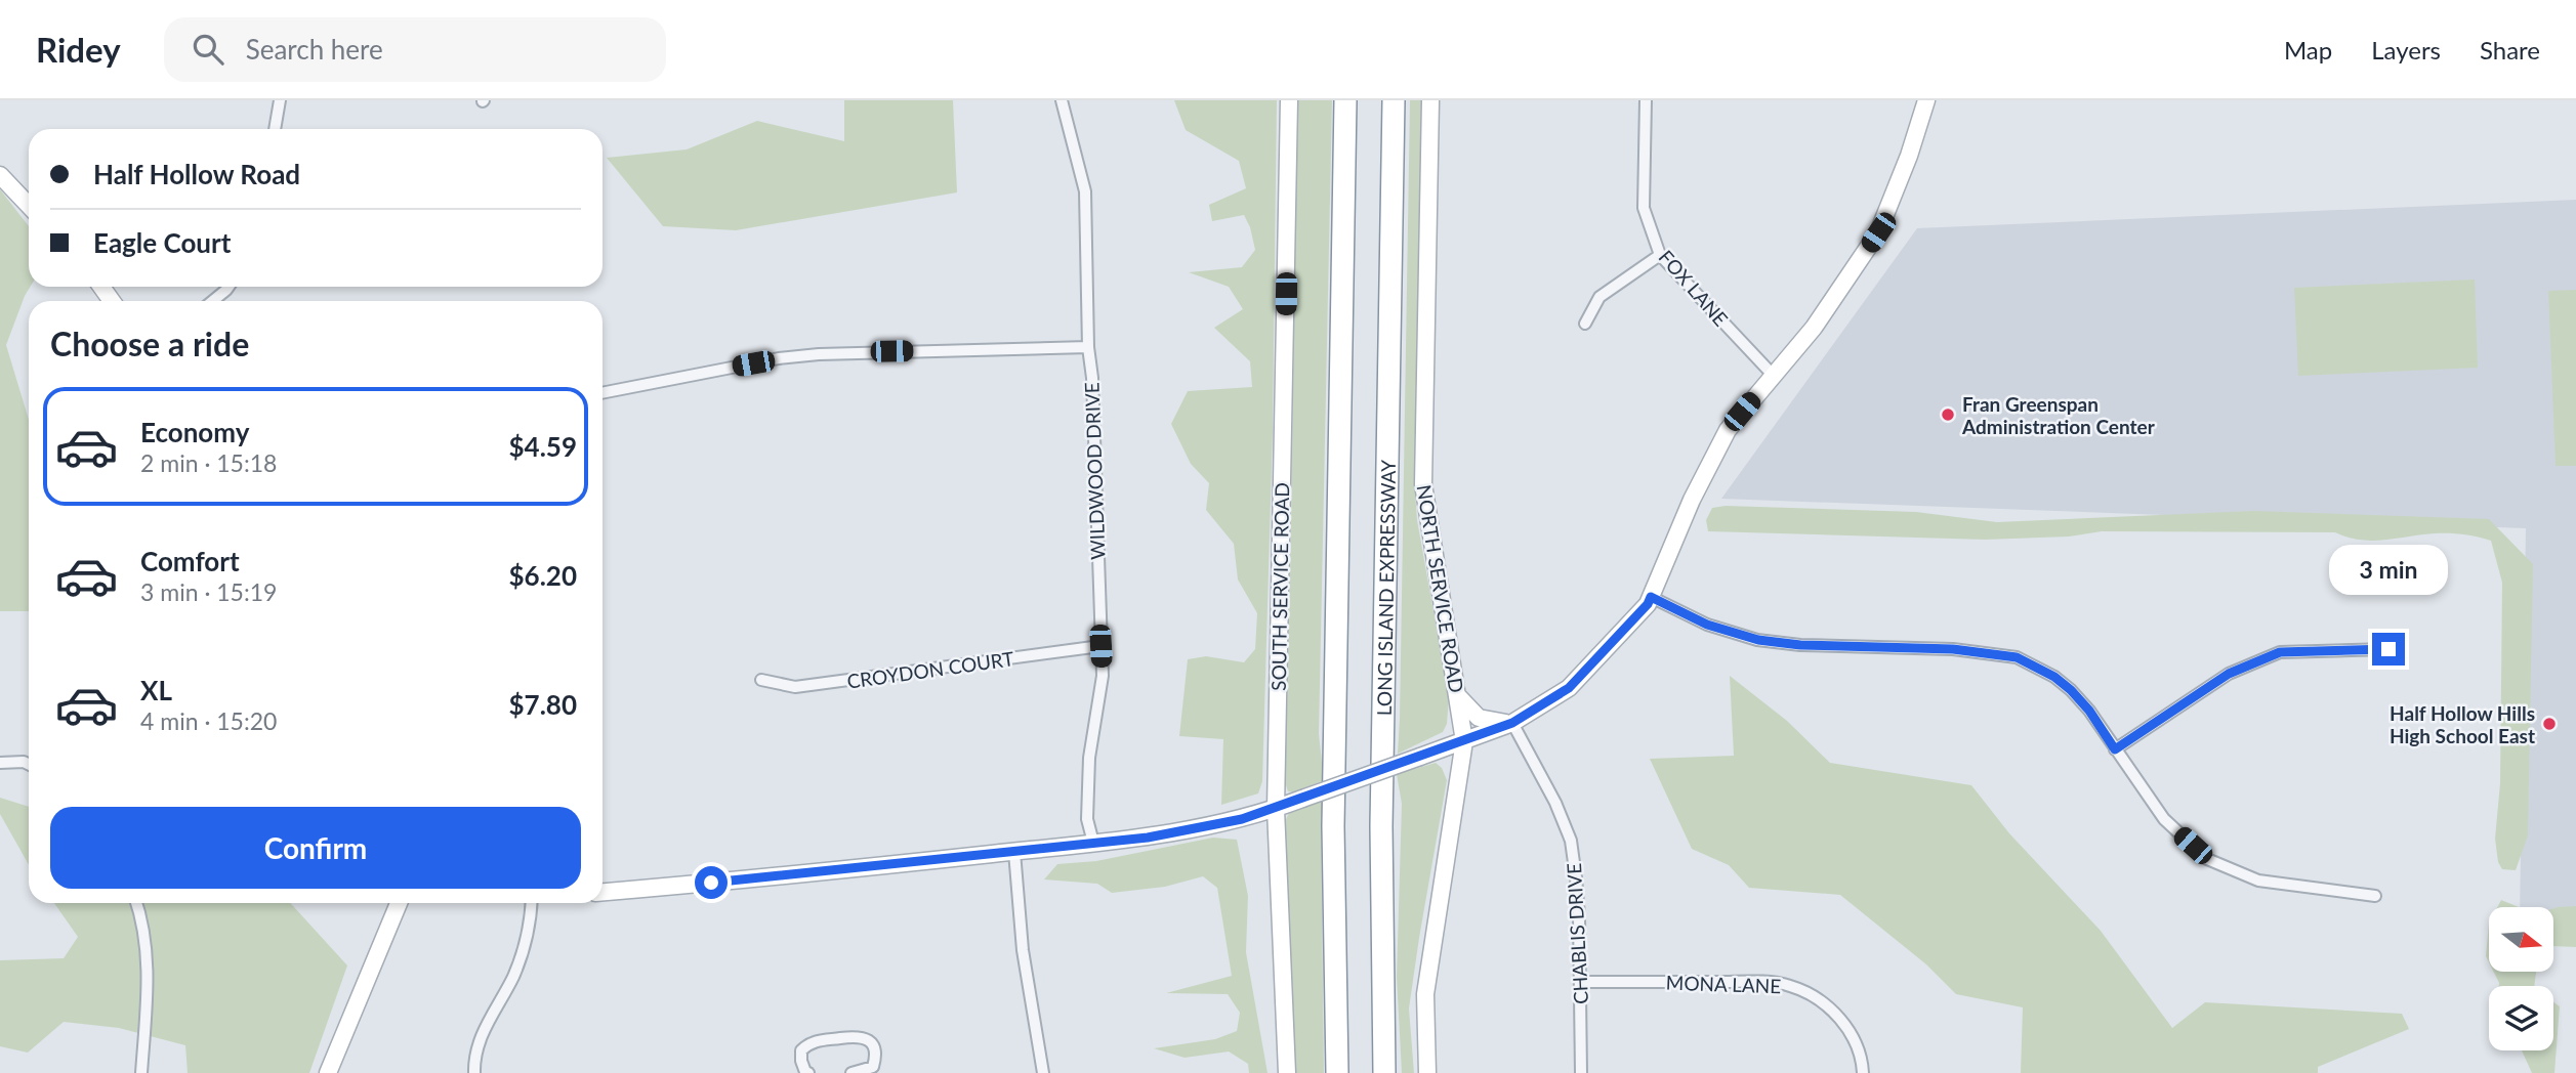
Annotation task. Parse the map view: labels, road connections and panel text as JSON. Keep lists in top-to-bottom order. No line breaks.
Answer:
{"streets":{"highway":["LONG ISLAND EXPRESSWAY"],"street":["FOX LANE","WILDWOOD DRIVE","SOUTH SERVICE ROAD","NORTH SERVICE ROAD","CROYDON COURT","CHABLIS DRIVE","MONA LANE"]},"crossings":[["WILDWOOD DRIVE","CROYDON COURT"],["CHABLIS DRIVE","MONA LANE"]],"places":["Fran Greenspan Administration Center","Half Hollow Hills High School East"],"north":"right","page":{"header":"Ridey","search":"Search here","nav":["Map","Layers","Share"],"banner":["Half Hollow Road","Eagle Court"],"heading":"Choose a ride","list":[{"name":"Economy","note":"2 min · 15:18","value":"$4.59"},{"name":"Comfort","note":"3 min · 15:19","value":"$6.20"},{"name":"XL","note":"4 min · 15:20","value":"$7.80"}],"bubble":"3 min","buttons":"Confirm"}}
